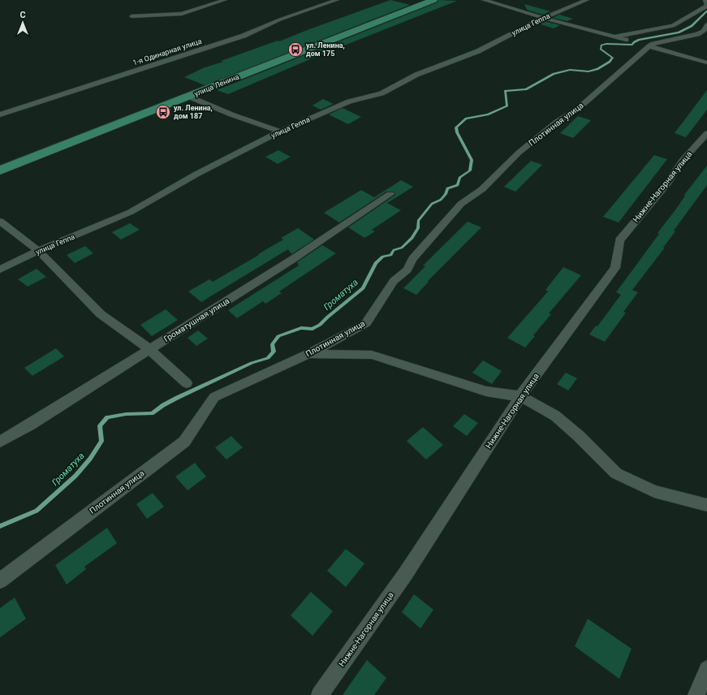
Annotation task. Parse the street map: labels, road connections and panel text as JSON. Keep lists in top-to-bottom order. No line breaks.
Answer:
{"streets":{"main road":["улица Ленина"],"street":["улица Геппа","1-я Одинарная улица","Плотинная улица","Нижне-Нагорная улица","Громатушная улица"]},"water":["Громатуха"],"places":{"bus stop":["ул. Ленина, дом 175","ул. Ленина, дом 187"]},"north":"top"}
